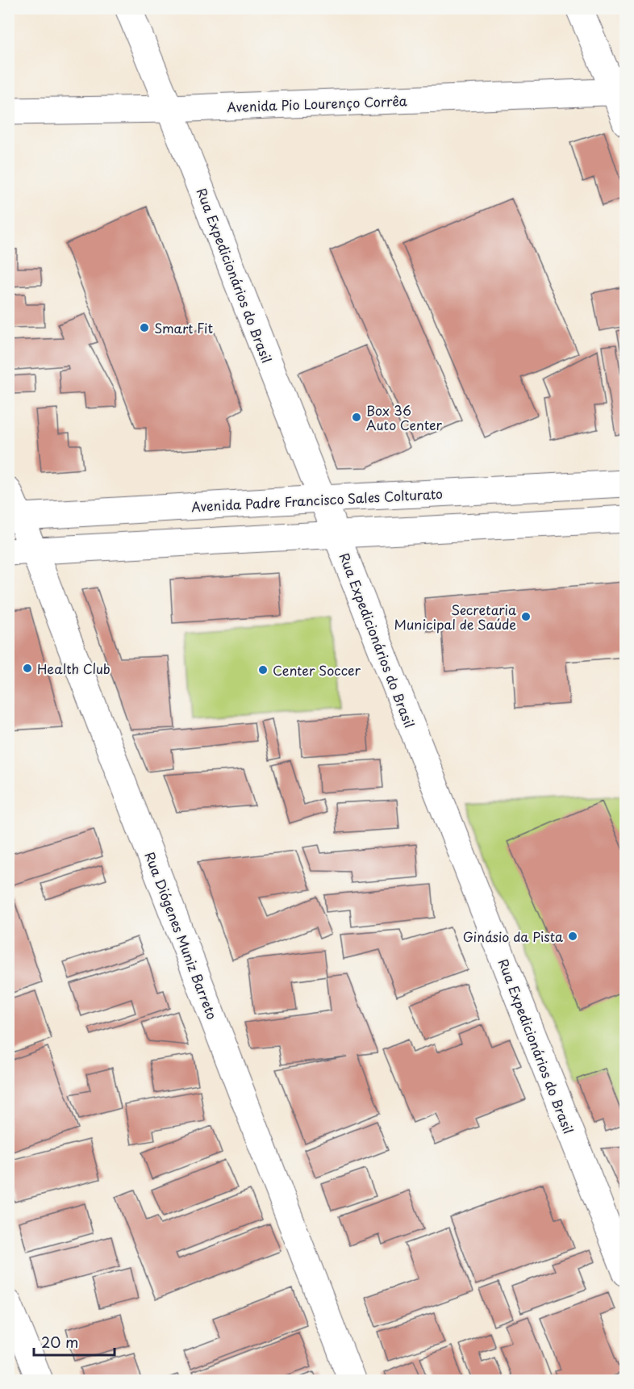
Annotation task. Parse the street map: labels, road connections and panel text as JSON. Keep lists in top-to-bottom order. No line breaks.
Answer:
{"streets":{"street":["Avenida Pio Lourenço Corrêa","Rua Expedicionários do Brasil","Avenida Padre Francisco Sales Colturato","Rua Diógenes Muniz Barreto"]},"crossings":[["Avenida Pio Lourenço Corrêa","Rua Expedicionários do Brasil"],["Rua Expedicionários do Brasil","Avenida Padre Francisco Sales Colturato"],["Avenida Padre Francisco Sales Colturato","Rua Diógenes Muniz Barreto"]],"places":["Smart Fit","Box 36 Auto Center","Secretaria Municipal de Saúde","Health Club","Center Soccer","Ginásio da Pista"],"scale_bar":"20 m"}
